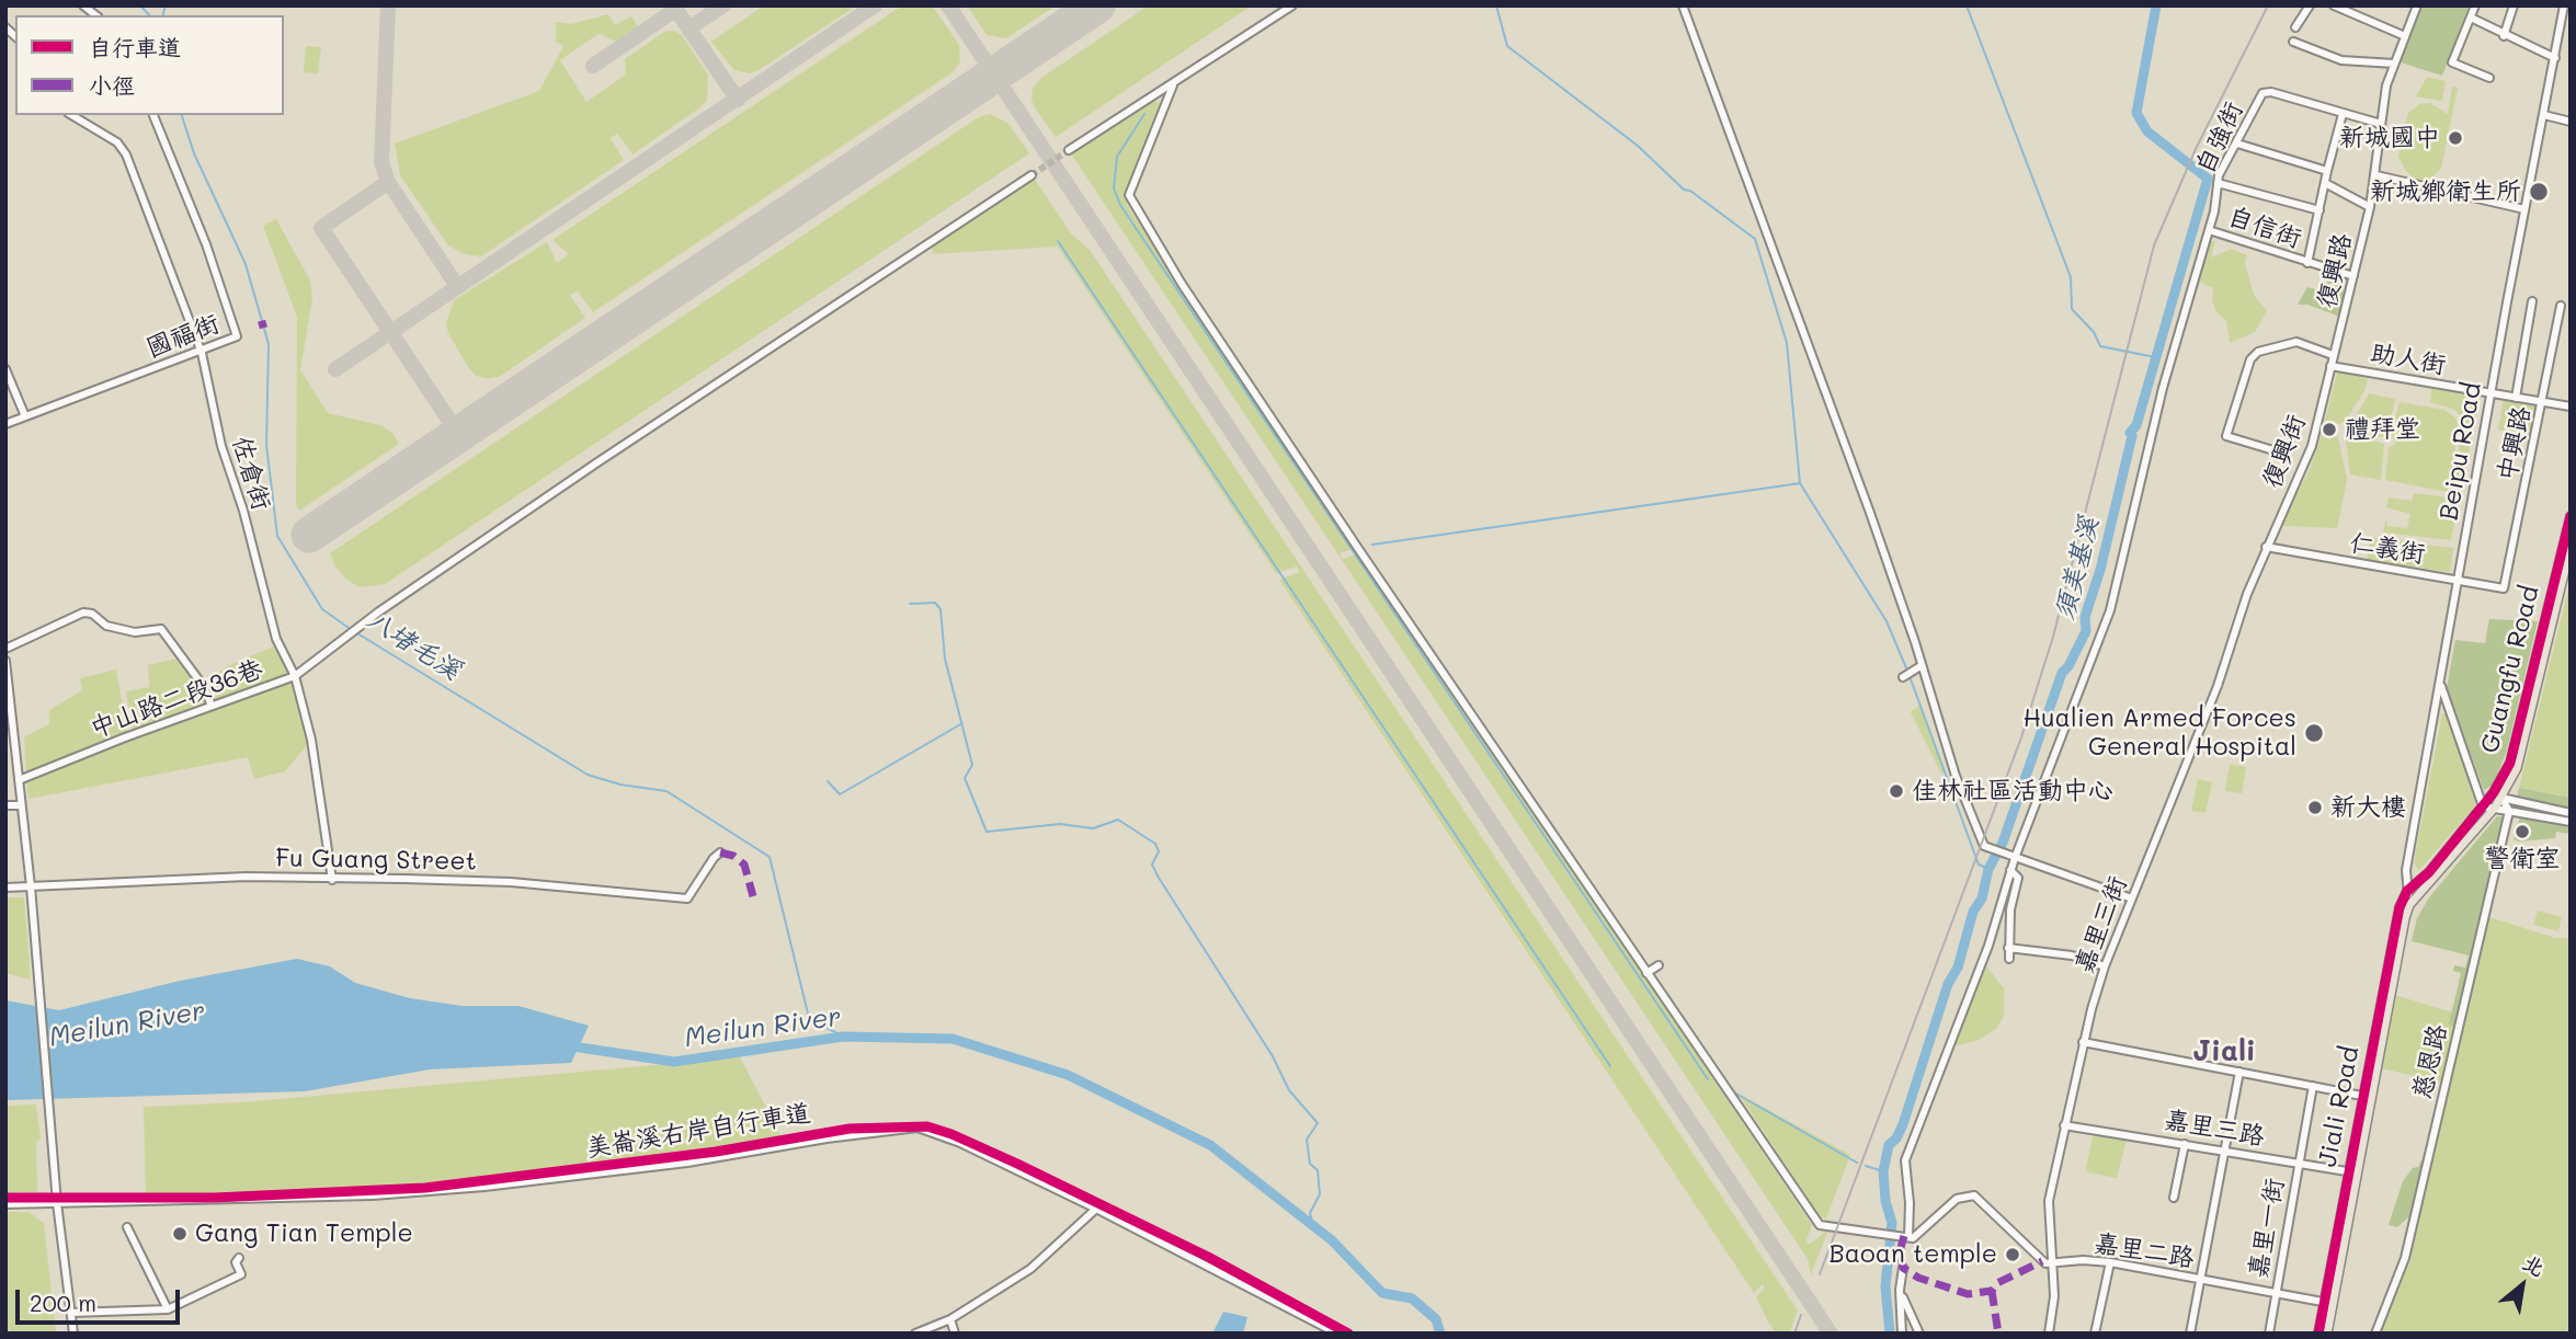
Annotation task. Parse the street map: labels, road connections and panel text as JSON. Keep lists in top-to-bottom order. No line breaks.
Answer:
{"streets":{"main road":["Guangfu Road","Jiali Road"],"street":["自強街","自信街","復興路","國福街","助人街","中興路","復興街","Beipu Road","佐倉街","仁義街","中山路二段36巷","Fu Guang Street","嘉里三街","慈恩路","嘉里三路","嘉里一街","嘉里二路"],"cycle path":["美崙溪右岸自行車道"]},"crossings":[["自強街","自信街"],["自強街","復興路"],["自信街","復興路"],["復興路","助人街"],["復興路","復興街"],["國福街","佐倉街"],["助人街","中興路"],["助人街","復興街"],["助人街","Beipu Road"],["中興路","仁義街"],["復興街","仁義街"],["復興街","嘉里三街"],["Beipu Road","仁義街"],["Beipu Road","Guangfu Road"],["Beipu Road","Jiali Road"],["佐倉街","中山路二段36巷"],["佐倉街","Fu Guang Street"],["仁義街","嘉里三街"],["Guangfu Road","Jiali Road"],["嘉里三街","嘉里三路"],["嘉里三街","嘉里二路"],["Jiali Road","嘉里三路"],["Jiali Road","嘉里二路"],["嘉里三路","嘉里一街"],["嘉里一街","嘉里二路"]],"districts":["Jiali"],"water":["須美基溪","八堵毛溪","Meilun River"],"places":["新城國中","新城鄉衛生所","禮拜堂","Hualien Armed Forces General Hospital","佳林社區活動中心","新大樓","警衛室","Gang Tian Temple","Baoan temple"],"legend":["自行車道","小徑"],"scale_bar":"200 m","north":"top right"}
